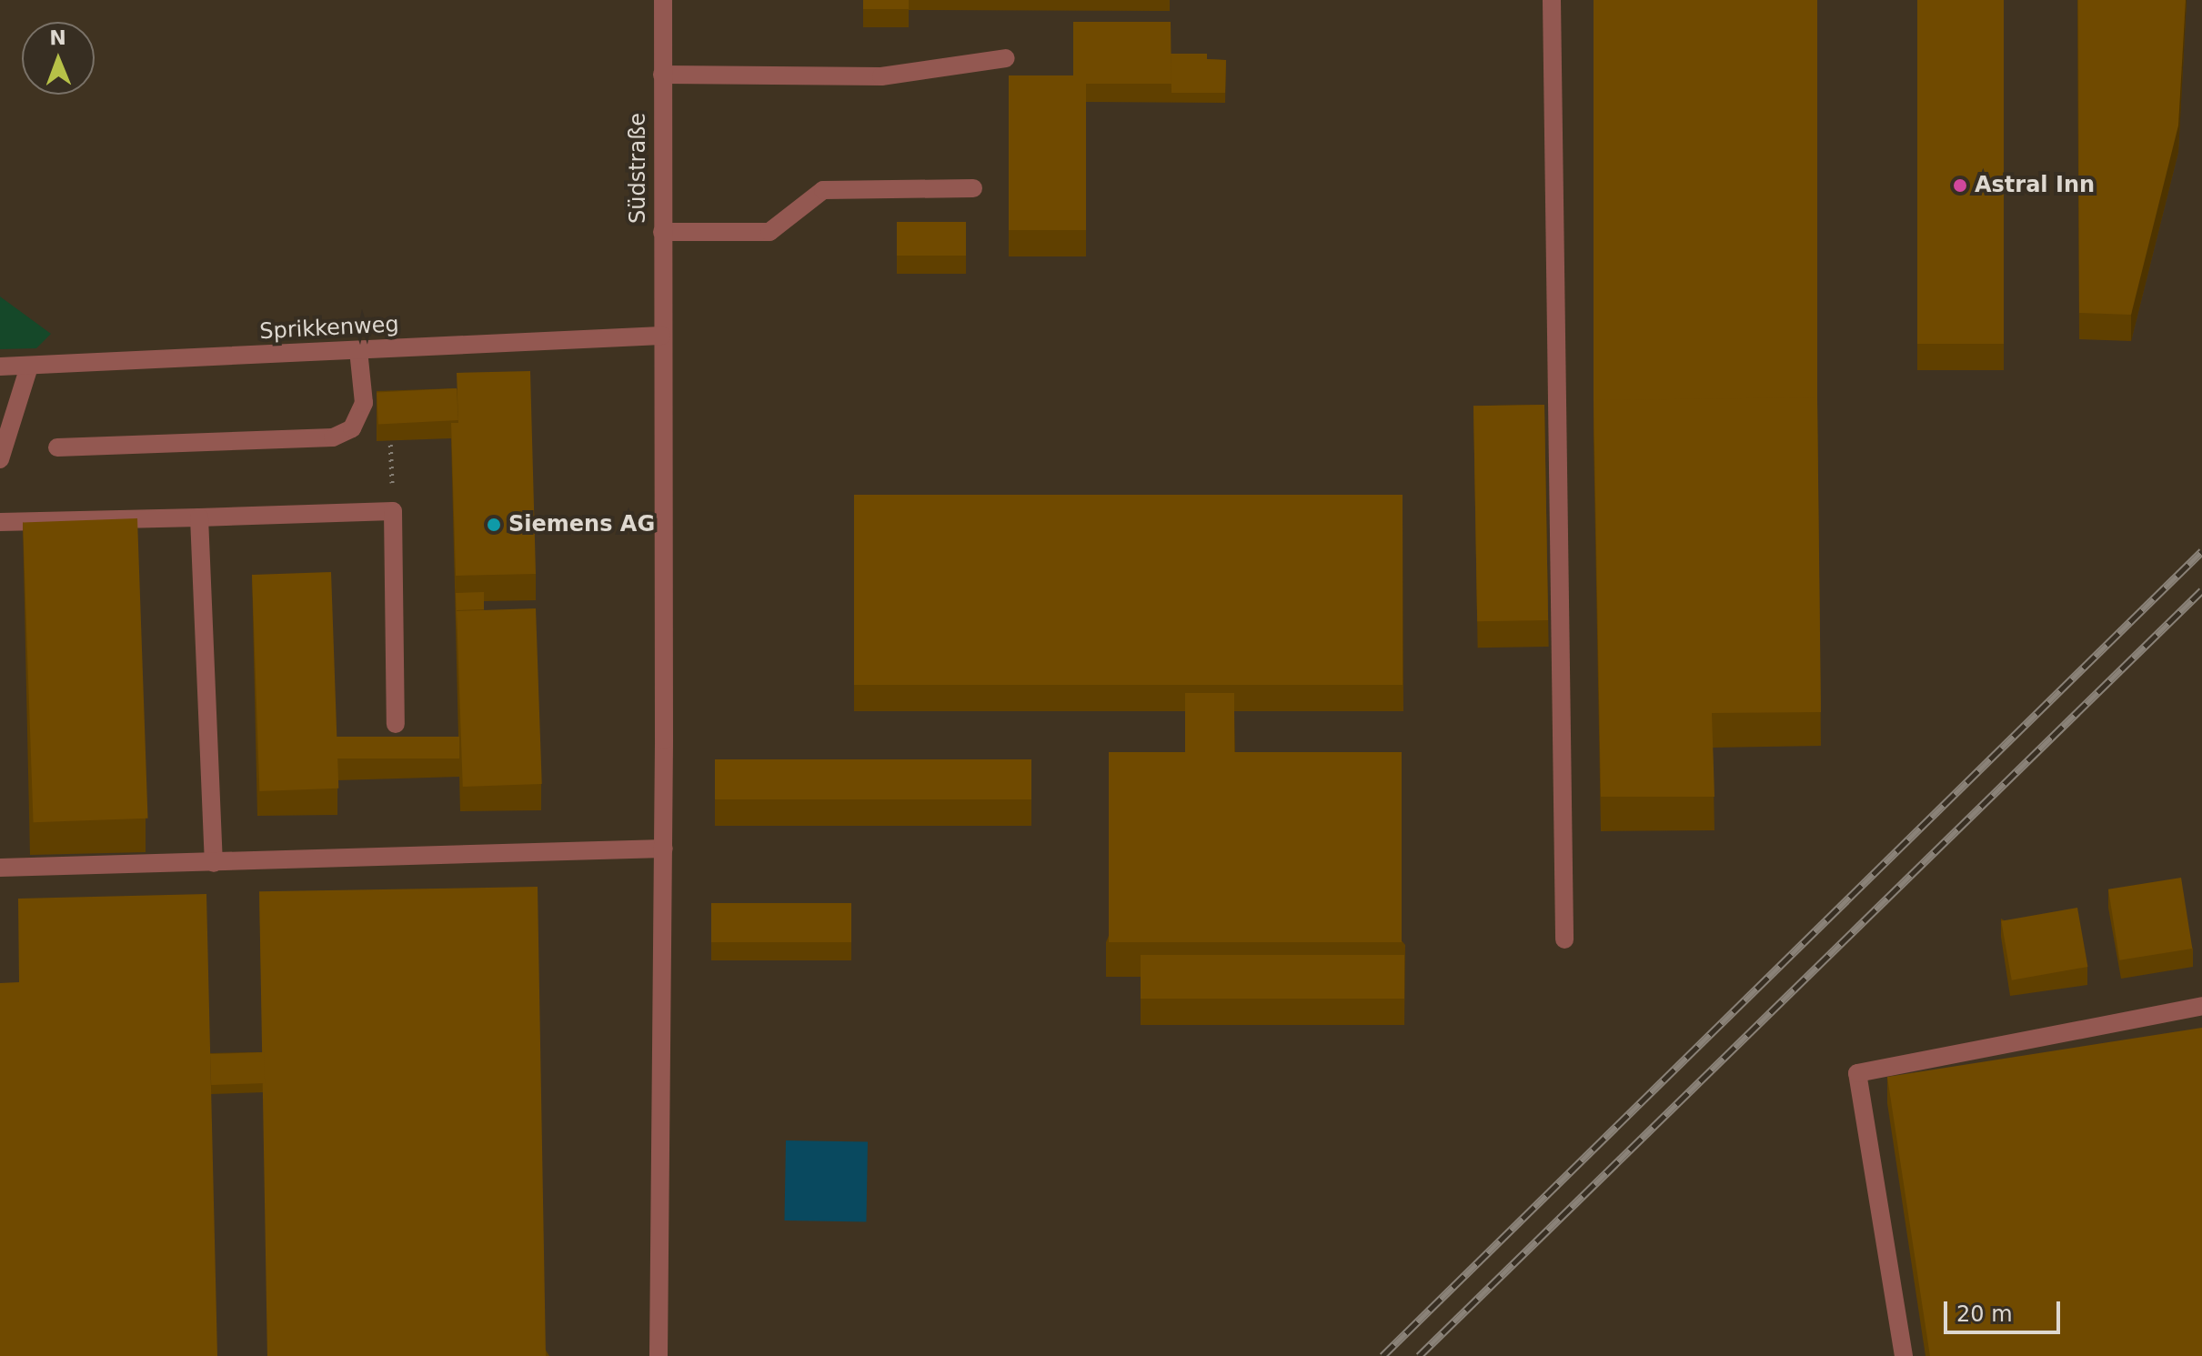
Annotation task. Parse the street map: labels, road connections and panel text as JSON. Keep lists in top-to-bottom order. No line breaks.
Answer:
{"streets":{"street":["Südstraße","Sprikkenweg"]},"crossings":[["Südstraße","Sprikkenweg"]],"places":["Astral Inn","Siemens AG"],"scale_bar":"20 m","north":"top"}
